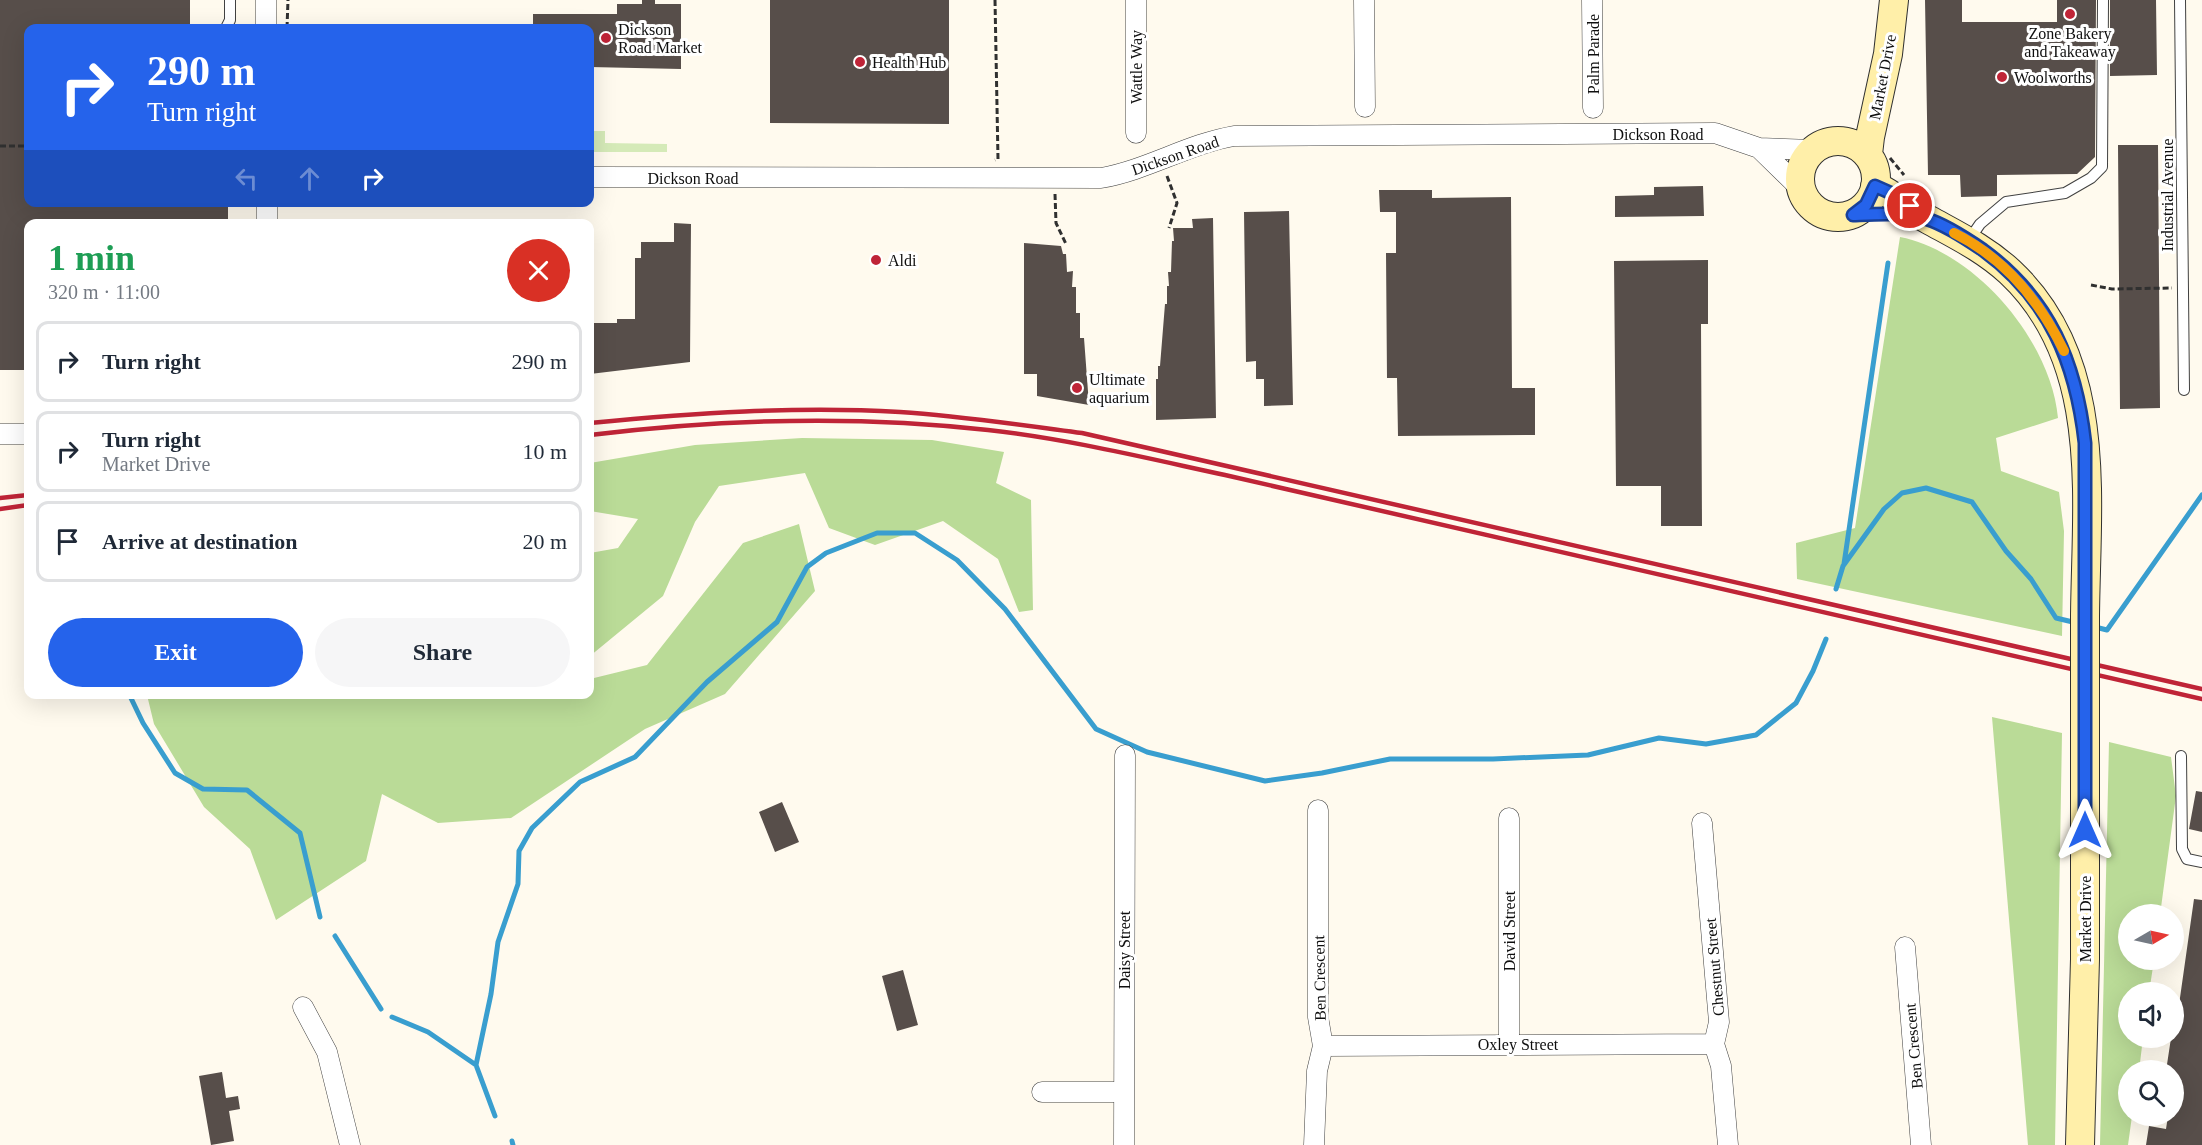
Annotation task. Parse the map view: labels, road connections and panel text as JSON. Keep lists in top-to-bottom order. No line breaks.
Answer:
{"streets":{"street":["Palm Parade","Wattle Way","Market Drive","Dickson Road","David Street","Daisy Street","Chestnut Street","Ben Crescent","Oxley Street"],"lane":["Industrial Avenue"]},"crossings":[["Market Drive","Dickson Road"],["David Street","Oxley Street"],["Chestnut Street","Oxley Street"],["Ben Crescent","Oxley Street"]],"places":["Zone Bakery and Takeaway","Dickson Road Market","Health Hub","Woolworths","Aldi","Ultimate aquarium"],"north":"right","page":{"turn":["290 m","Turn right"],"heading":["1 min","320 m · 11:00"],"list":[{"name":"Turn right","value":"290 m"},{"name":"Turn right","note":"Market Drive","value":"10 m"},{"name":"Arrive at destination","value":"20 m"}],"buttons":["Exit","Share"]}}
